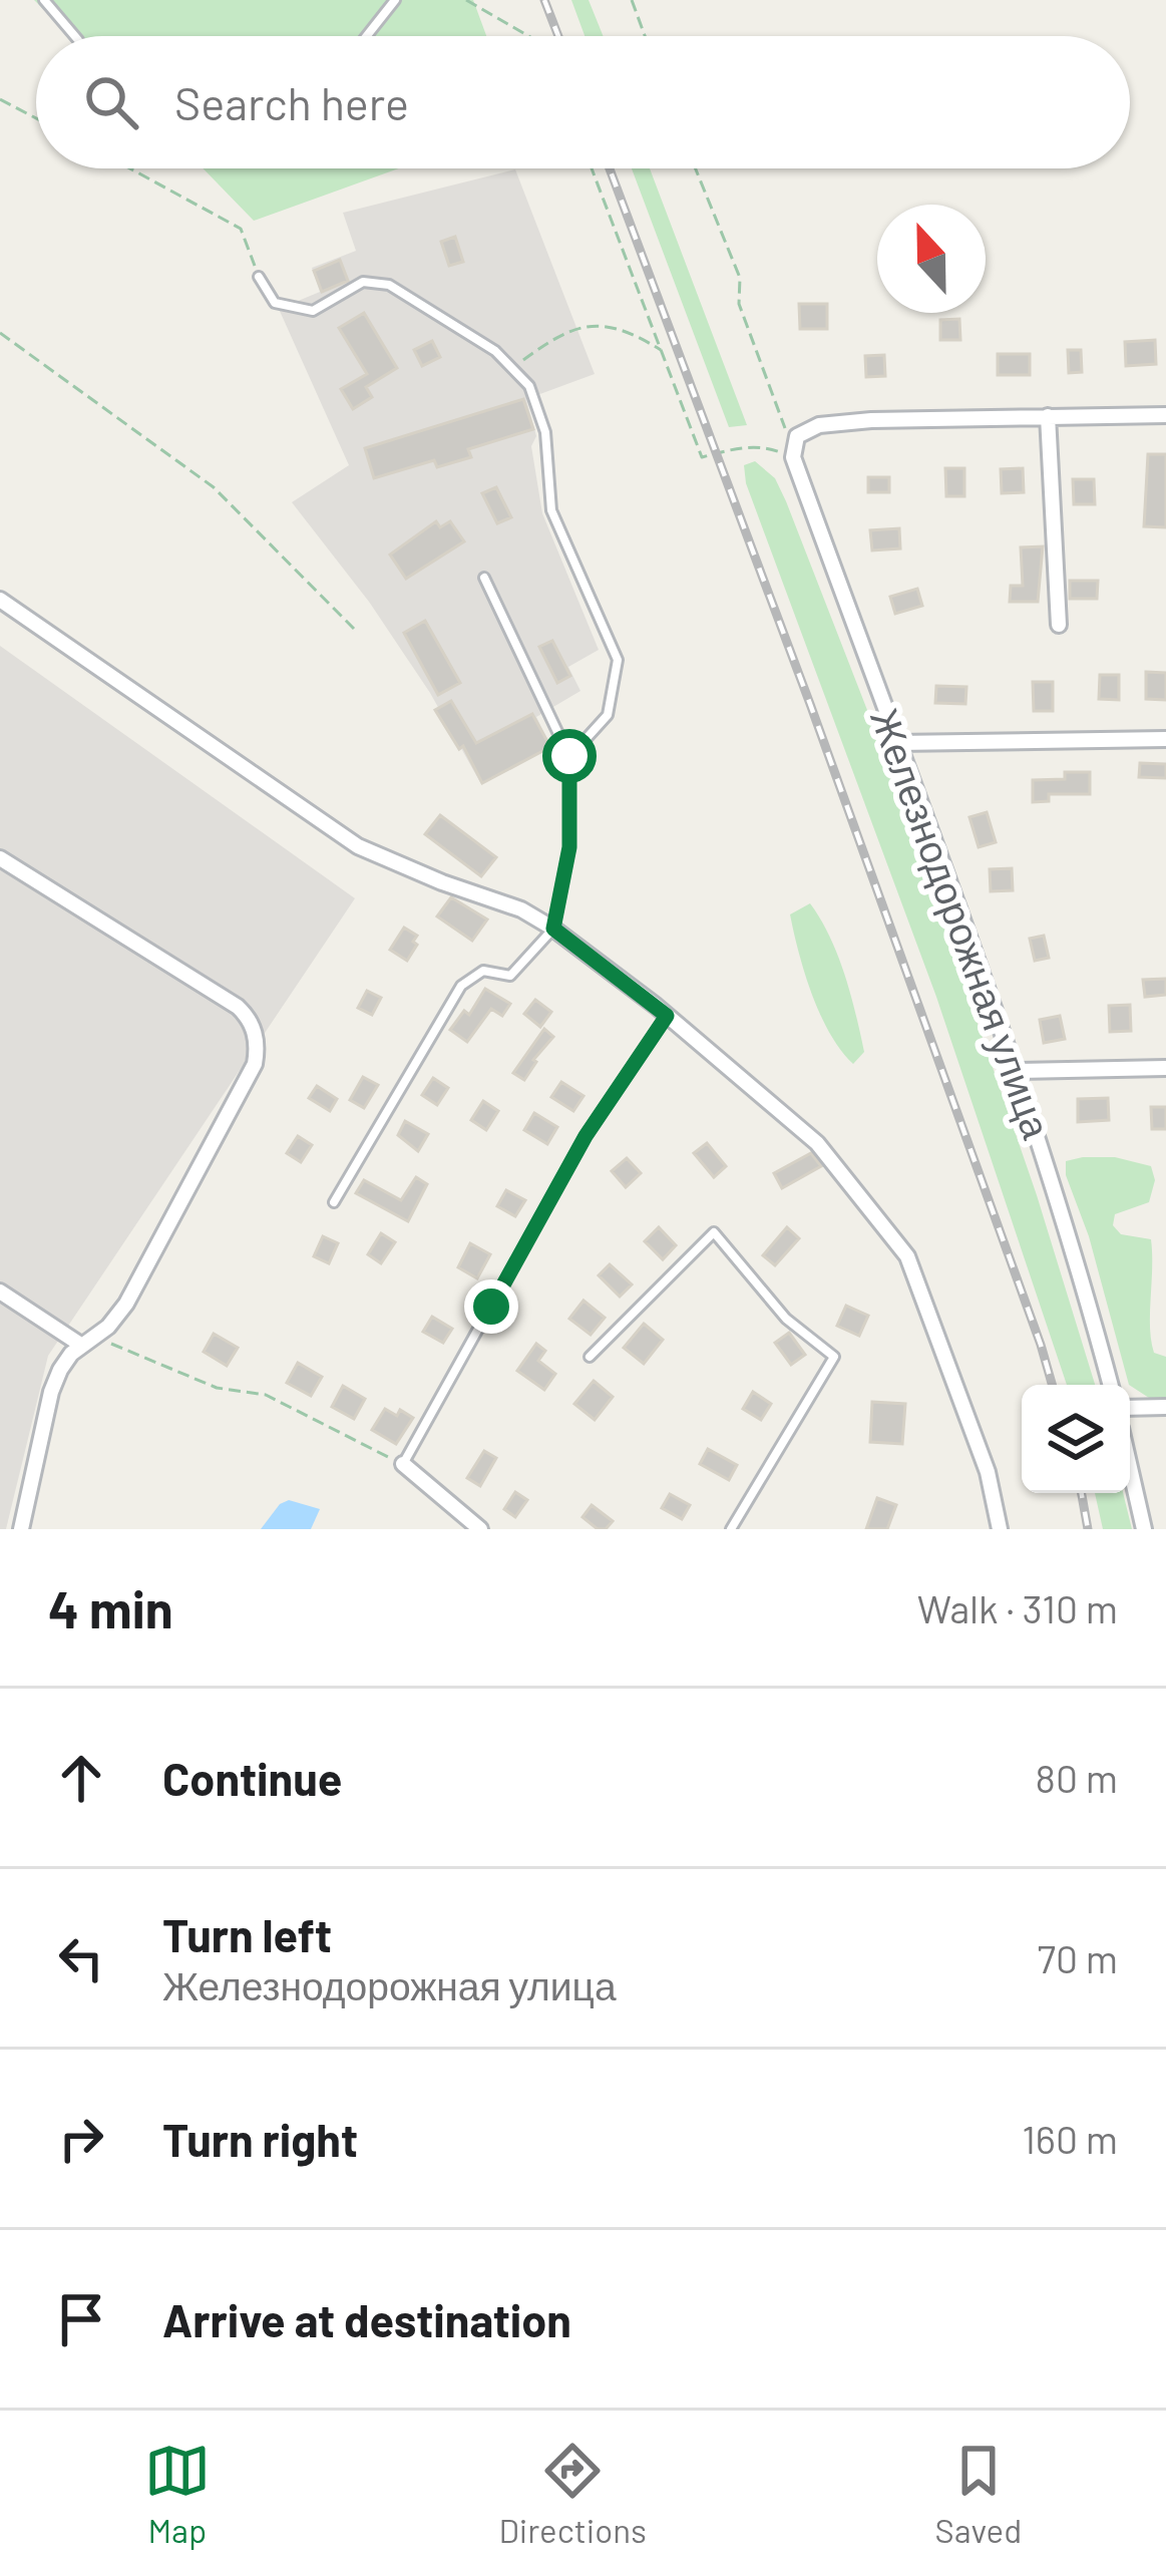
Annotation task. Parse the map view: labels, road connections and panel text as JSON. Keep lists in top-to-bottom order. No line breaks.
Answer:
{"streets":{"street":["Железнодорожная улица"]},"north":"top","page":{"search":"Search here","heading":["4 min","Walk · 310 m"],"list":[["Continue","80 m"],["Turn left","Железнодорожная улица","70 m"],["Turn right","160 m"],"Arrive at destination"],"nav":["Map","Directions","Saved"]}}
